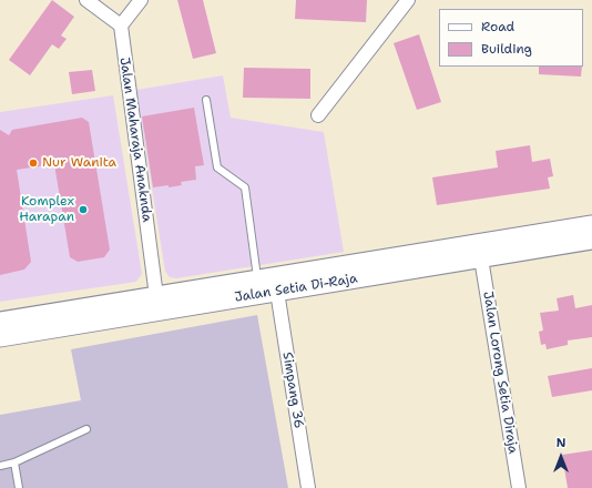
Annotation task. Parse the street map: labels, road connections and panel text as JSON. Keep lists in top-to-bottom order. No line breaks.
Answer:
{"streets":{"main road":["Jalan Setia Di-Raja"],"street":["Jalan Maharaja Anaknda","Jalan Lorong Setia Diraja","Simpang 36"]},"crossings":[["Jalan Maharaja Anaknda","Jalan Setia Di-Raja"],["Jalan Setia Di-Raja","Jalan Lorong Setia Diraja"],["Jalan Setia Di-Raja","Simpang 36"]],"places":["Nur Wanita","Komplex Harapan"],"legend":["Road","Building"],"north":"top"}
